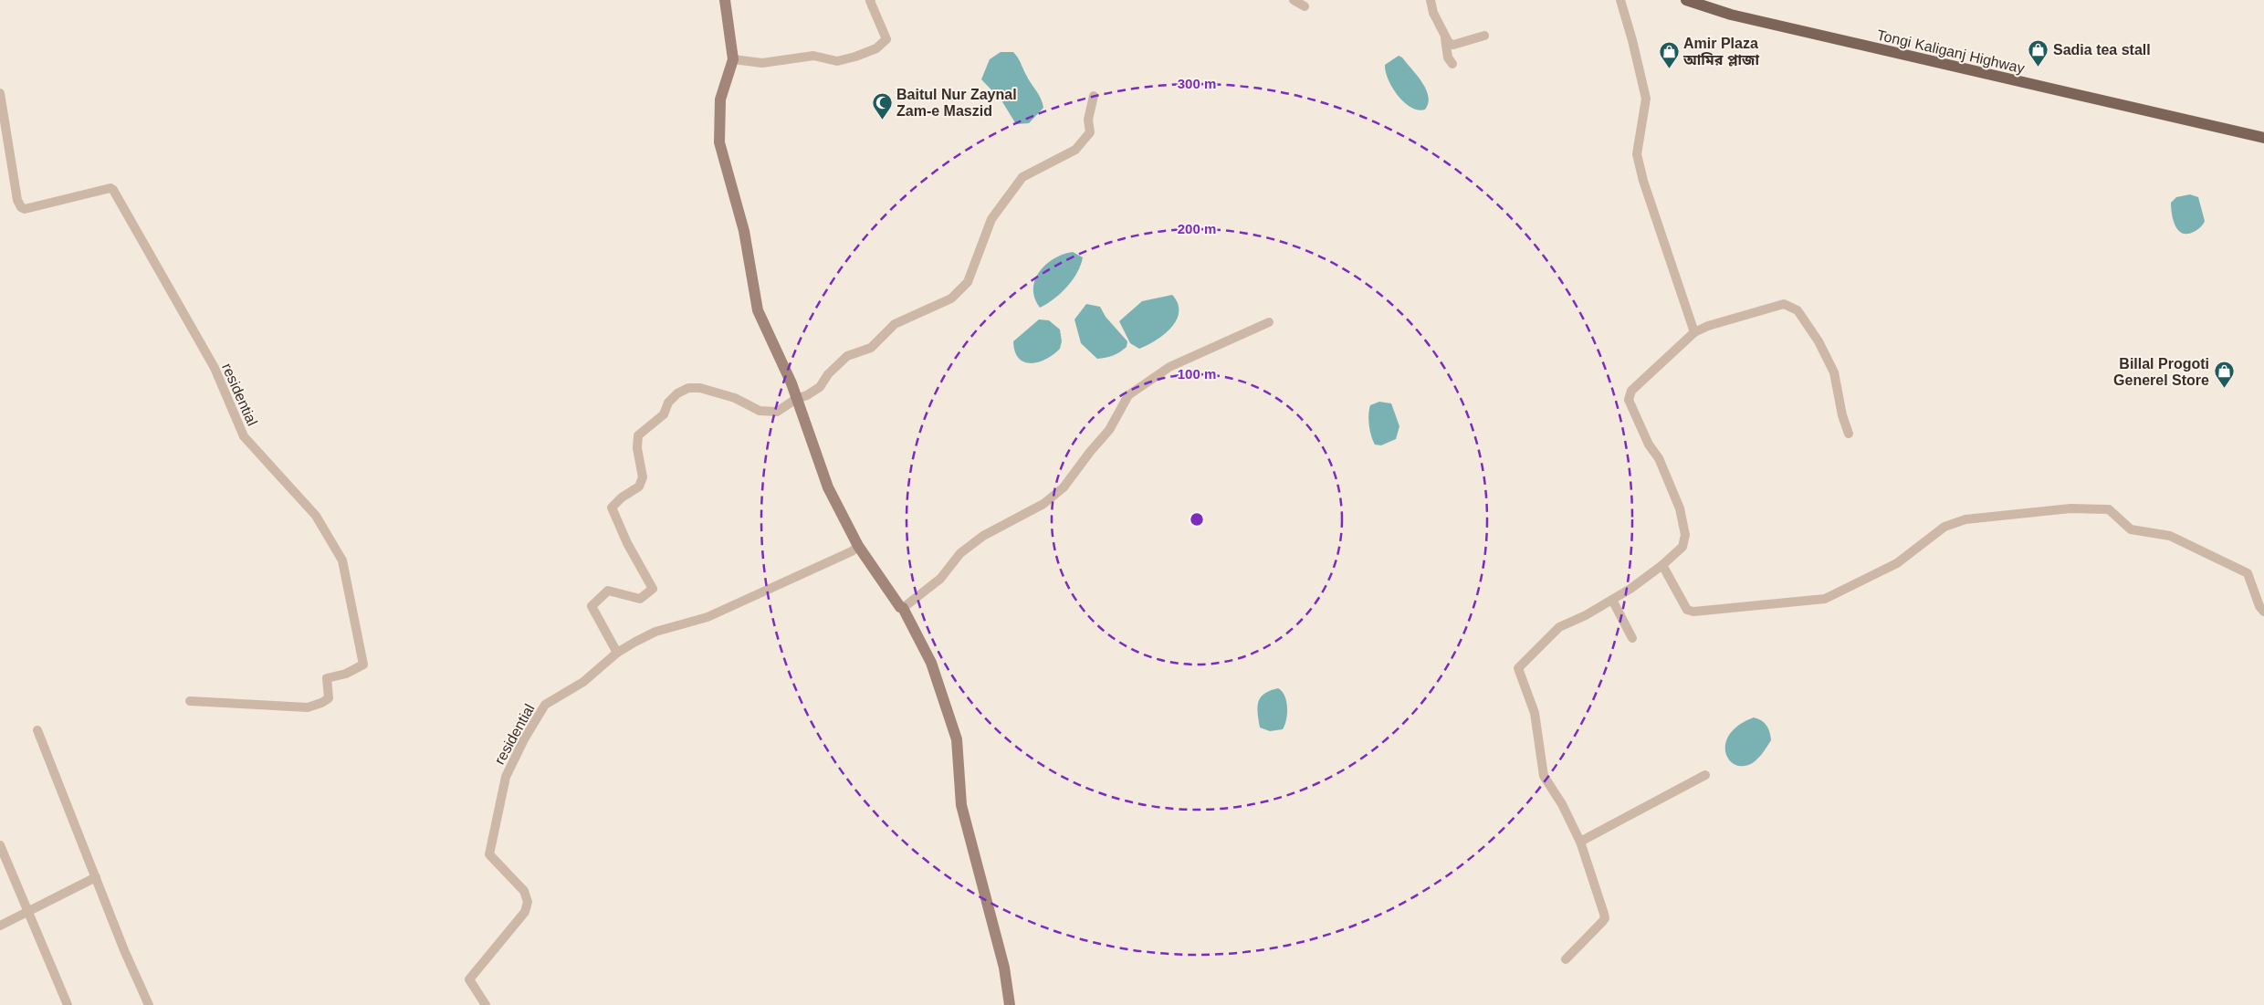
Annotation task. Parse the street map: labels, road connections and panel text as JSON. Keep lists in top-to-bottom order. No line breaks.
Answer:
{"streets":{"main road":["Tongi Kaliganj Highway"],"street":["residential"]},"places":{"shop":["Sadia tea stall","Amir Plaza আমির প্লাজা","Billal Progoti Generel Store"],"mosque":["Baitul Nur Zaynal Zam-e Maszid"]},"rings":["300 m","200 m","100 m"]}
